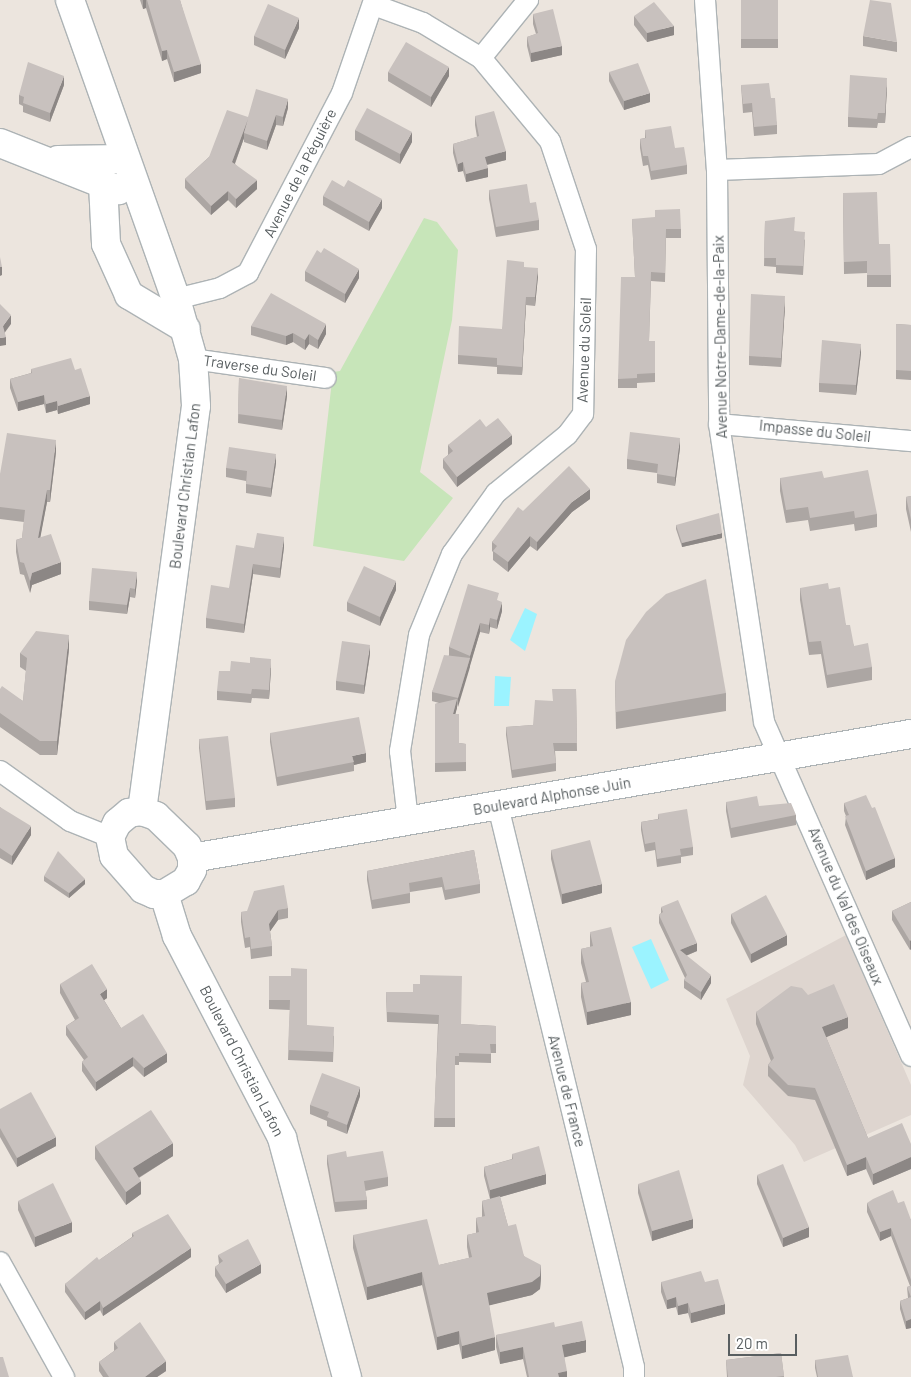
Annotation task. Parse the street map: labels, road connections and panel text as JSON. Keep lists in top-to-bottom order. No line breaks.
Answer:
{"streets":{"street":["Avenue de la Péguière","Avenue Notre-Dame-de-la-Paix","Avenue du Soleil","Traverse du Soleil","Impasse du Soleil","Boulevard Christian Lafon","Boulevard Alphonse Juin","Avenue du Val des Oiseaux","Avenue de France"]},"crossings":[["Avenue de la Péguière","Avenue du Soleil"],["Avenue de la Péguière","Boulevard Christian Lafon"],["Avenue Notre-Dame-de-la-Paix","Impasse du Soleil"],["Avenue Notre-Dame-de-la-Paix","Boulevard Alphonse Juin"],["Avenue Notre-Dame-de-la-Paix","Avenue du Val des Oiseaux"],["Avenue du Soleil","Boulevard Alphonse Juin"],["Traverse du Soleil","Boulevard Christian Lafon"],["Boulevard Christian Lafon","Boulevard Alphonse Juin"],["Boulevard Alphonse Juin","Avenue du Val des Oiseaux"],["Boulevard Alphonse Juin","Avenue de France"]],"scale_bar":"20 m"}
